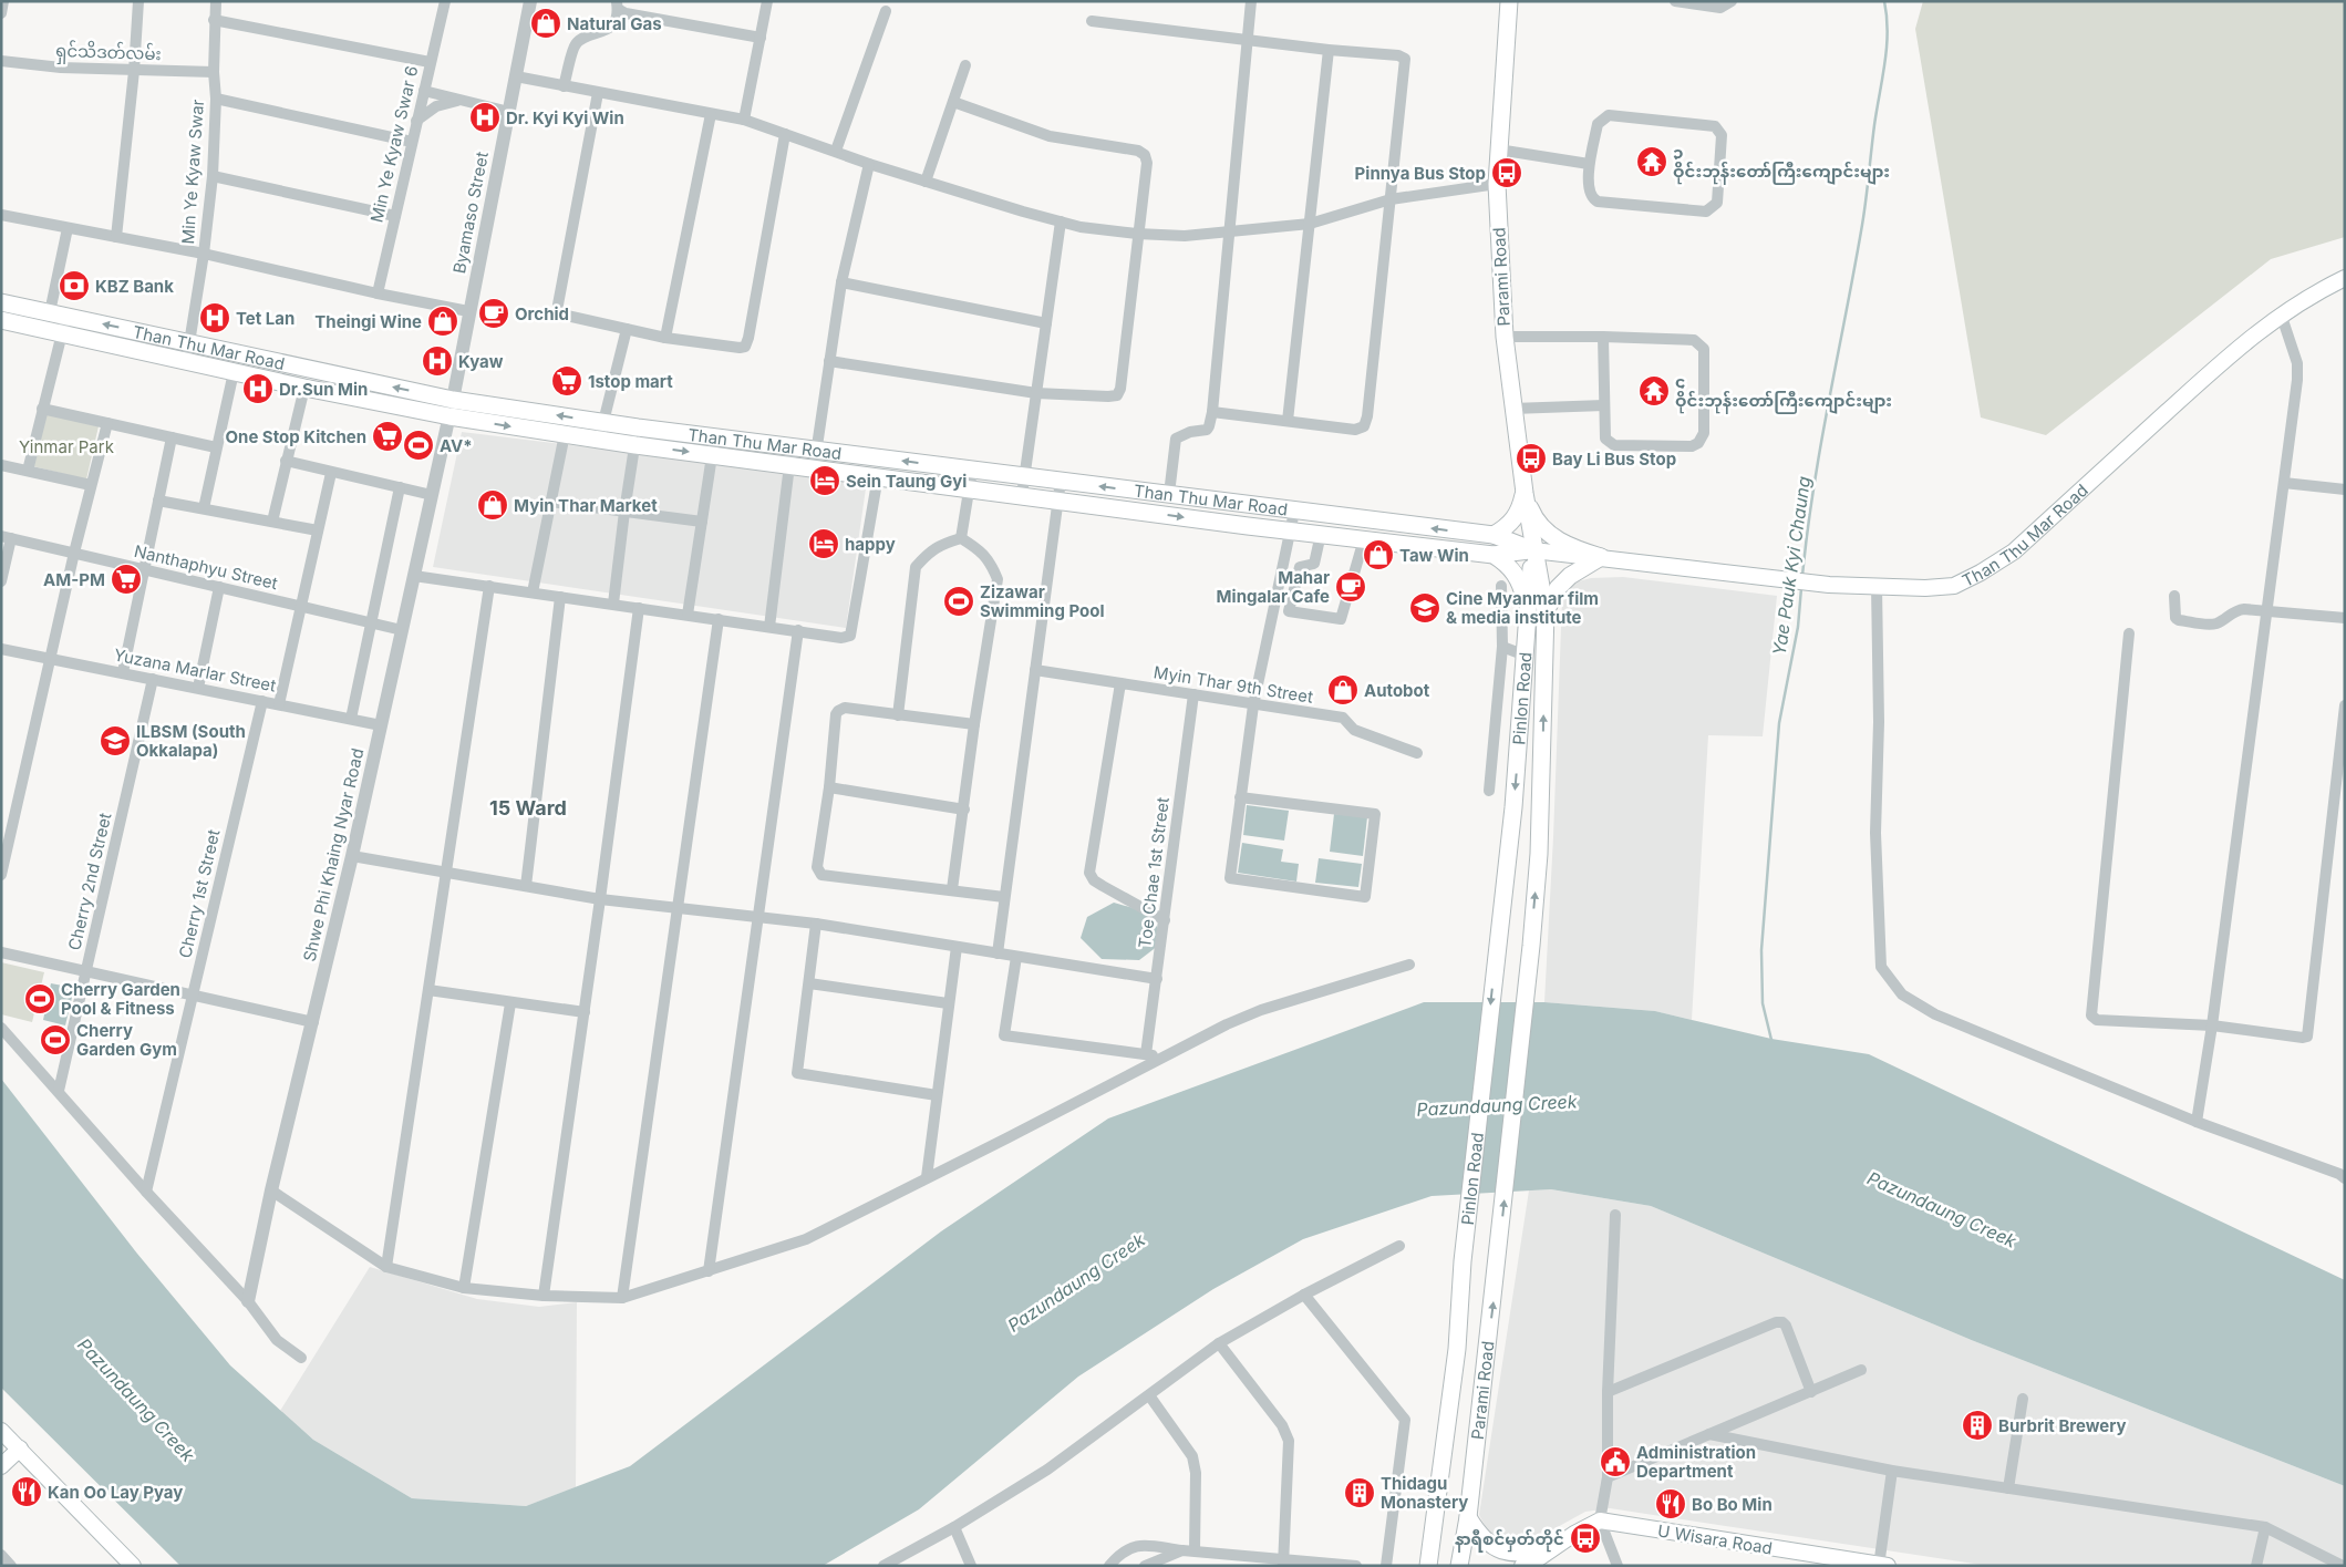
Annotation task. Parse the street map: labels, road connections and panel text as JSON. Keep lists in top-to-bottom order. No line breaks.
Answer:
{"streets":{"main road":["Parami Road","Than Thu Mar Road","Pinlon Road","U Wisara Road"],"street":["ရှင်သိဒတ်လမ်း","Min Ye Kyaw Swar 6","Min Ye Kyaw Swar","Byamaso Street","Nanthaphyu Street","Yuzana Marlar Street","Myin Thar 9th Street","Shwe Phi Khaing Nyar Road","Toe Chae 1st Street","Cherry 2nd Street","Cherry 1st Street"]},"crossings":[["ရှင်သိဒတ်လမ်း","Min Ye Kyaw Swar"],["Min Ye Kyaw Swar","Than Thu Mar Road"],["Byamaso Street","Than Thu Mar Road"],["Byamaso Street","Shwe Phi Khaing Nyar Road"],["Parami Road","Than Thu Mar Road"],["Parami Road","Pinlon Road"],["Than Thu Mar Road","Pinlon Road"],["Than Thu Mar Road","Shwe Phi Khaing Nyar Road"],["Nanthaphyu Street","Shwe Phi Khaing Nyar Road"],["Yuzana Marlar Street","Shwe Phi Khaing Nyar Road"],["Yuzana Marlar Street","Cherry 2nd Street"],["Yuzana Marlar Street","Cherry 1st Street"],["Myin Thar 9th Street","Toe Chae 1st Street"]],"districts":["15 Ward"],"water":["Yae Pauk Kyi Chaung","Pazundaung Creek"],"parks":["Yinmar Park"],"places":{"shop":["Natural Gas","Theingi Wine","Myin Thar Market","Taw Win","Autobot"],"hospital":["Dr. Kyi Kyi Win","Tet Lan","Kyaw","Dr.Sun Min"],"temple":["၃ ဝိုင်းဘုန်းတော်ကြီးကျောင်းများ","၄ ဝိုင်းဘုန်းတော်ကြီးကျောင်းများ"],"bus stop":["Pinnya Bus Stop","Bay Li Bus Stop","နာရီစင်မှတ်တိုင်"],"bank":["KBZ Bank"],"cafe":["Orchid","Mahar Mingalar Cafe"],"supermarket":["1stop mart","One Stop Kitchen","AM-PM"],"sports":["AV*","Zizawar Swimming Pool","Cherry Garden Pool & Fitness","Cherry Garden Gym"],"hotel":["Sein Taung Gyi","happy"],"school or university":["Cine Myanmar film & media institute","ILBSM (South Okkalapa)"],"building":["Burbrit Brewery","Thidagu Monastery"],"public building":["Administration Department"],"restaurant":["Kan Oo Lay Pyay","Bo Bo Min"]}}
